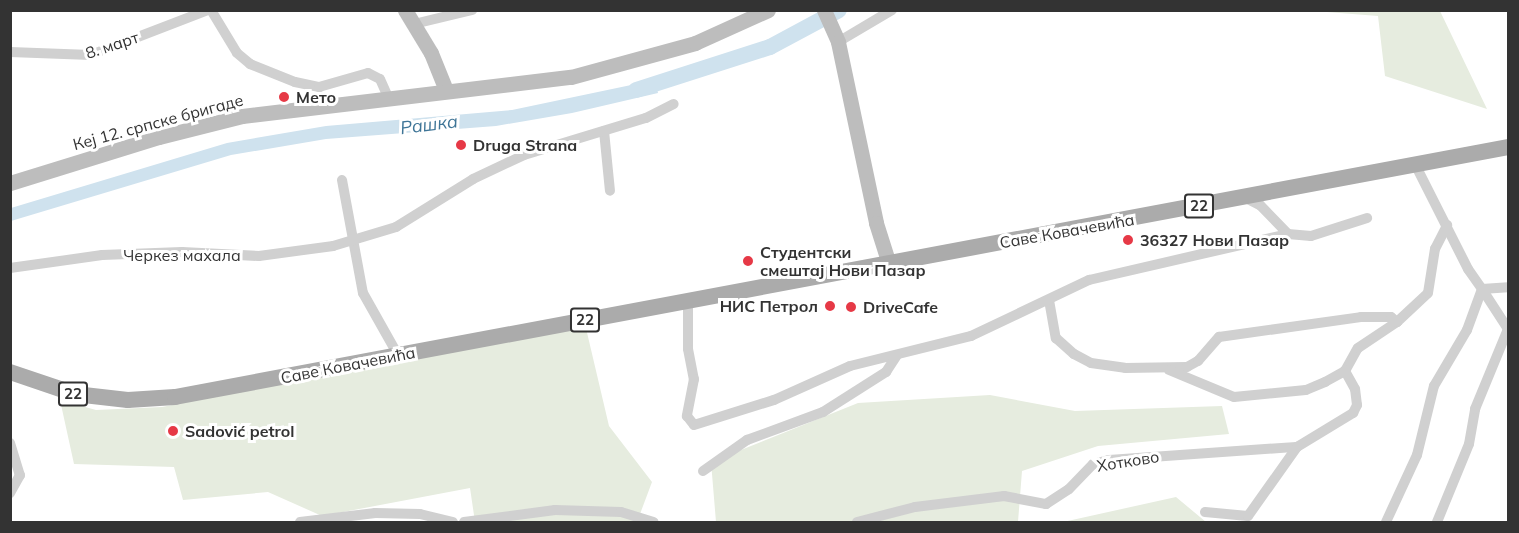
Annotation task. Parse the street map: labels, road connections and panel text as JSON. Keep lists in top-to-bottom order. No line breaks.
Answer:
{"streets":{"main road":["22","Саве Ковачевића"],"street":["8. март","Кеј 12. српске бригаде","Черкез махала","Хотково"]},"water":["Рашка"],"places":["Мето","Druga Strana","36327 Нови Пазар","Студентски смештај Нови Пазар","НИС Петрол","DriveCafe","Sadović petrol"]}
